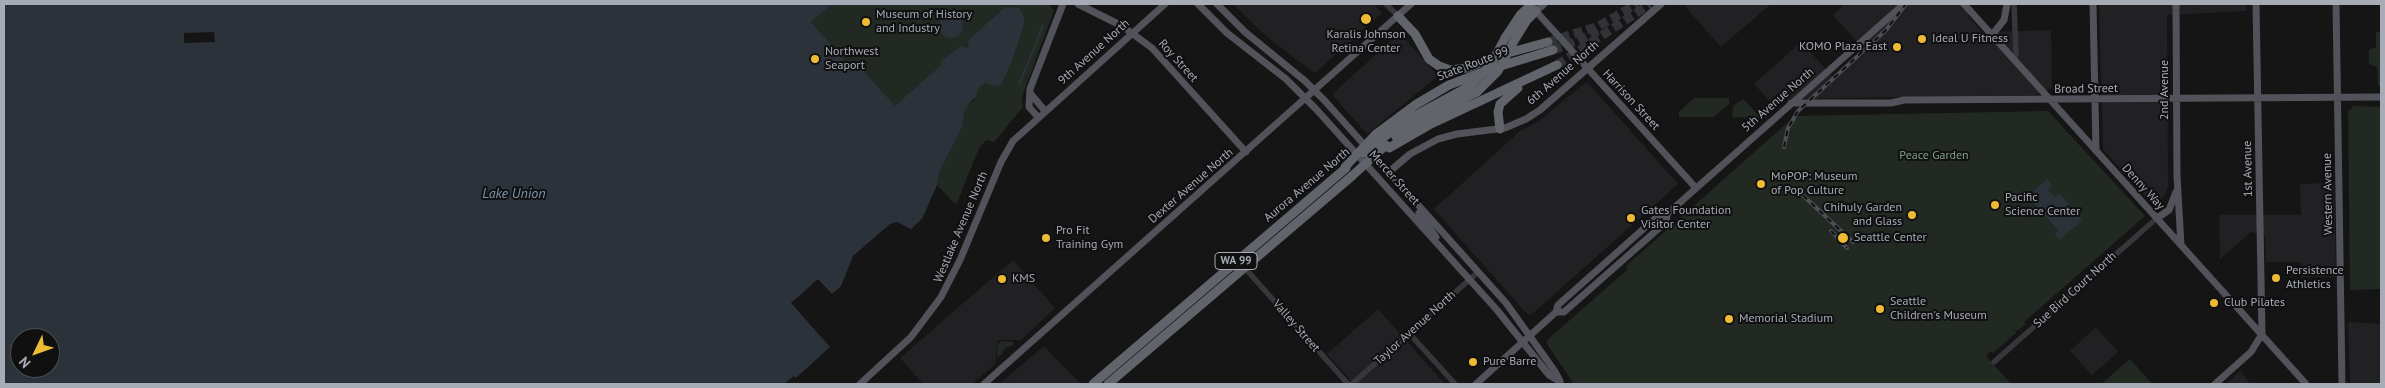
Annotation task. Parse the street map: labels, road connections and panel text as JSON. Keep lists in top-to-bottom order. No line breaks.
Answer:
{"streets":{"highway":["State Route 99","Aurora Avenue North","WA 99"],"main road":["9th Avenue North","Roy Street","6th Avenue North","Broad Street","2nd Avenue","Harrison Street","5th Avenue North","1st Avenue","Mercer Street","Dexter Avenue North","Denny Way","Western Avenue","Westlake Avenue North"],"street":["Sue Bird Court North","Valley Street","Taylor Avenue North"]},"crossings":[["9th Avenue North","Roy Street"],["9th Avenue North","Westlake Avenue North"],["Roy Street","Dexter Avenue North"],["State Route 99","Aurora Avenue North"],["State Route 99","Dexter Avenue North"],["6th Avenue North","Harrison Street"],["6th Avenue North","Mercer Street"],["Broad Street","2nd Avenue"],["Broad Street","5th Avenue North"],["Broad Street","1st Avenue"],["Broad Street","Denny Way"],["Broad Street","Western Avenue"],["2nd Avenue","Denny Way"],["2nd Avenue","Sue Bird Court North"],["Harrison Street","5th Avenue North"],["Harrison Street","Aurora Avenue North"],["5th Avenue North","Mercer Street"],["1st Avenue","Denny Way"],["Mercer Street","Dexter Avenue North"],["Mercer Street","Taylor Avenue North"],["Aurora Avenue North","Valley Street"],["Denny Way","Sue Bird Court North"]],"water":["Lake Union"],"parks":["Peace Garden"],"places":["Karalis Johnson Retina Center","Museum of History and Industry","Ideal U Fitness","KOMO Plaza East","Northwest Seaport","MoPOP: Museum of Pop Culture","Pacific Science Center","Chihuly Garden and Glass","Gates Foundation Visitor Center","Pro Fit Training Gym","Seattle Center","Persistence Athletics","KMS","Club Pilates","Seattle Children's Museum","Memorial Stadium","Pure Barre"],"north":"bottom left"}
